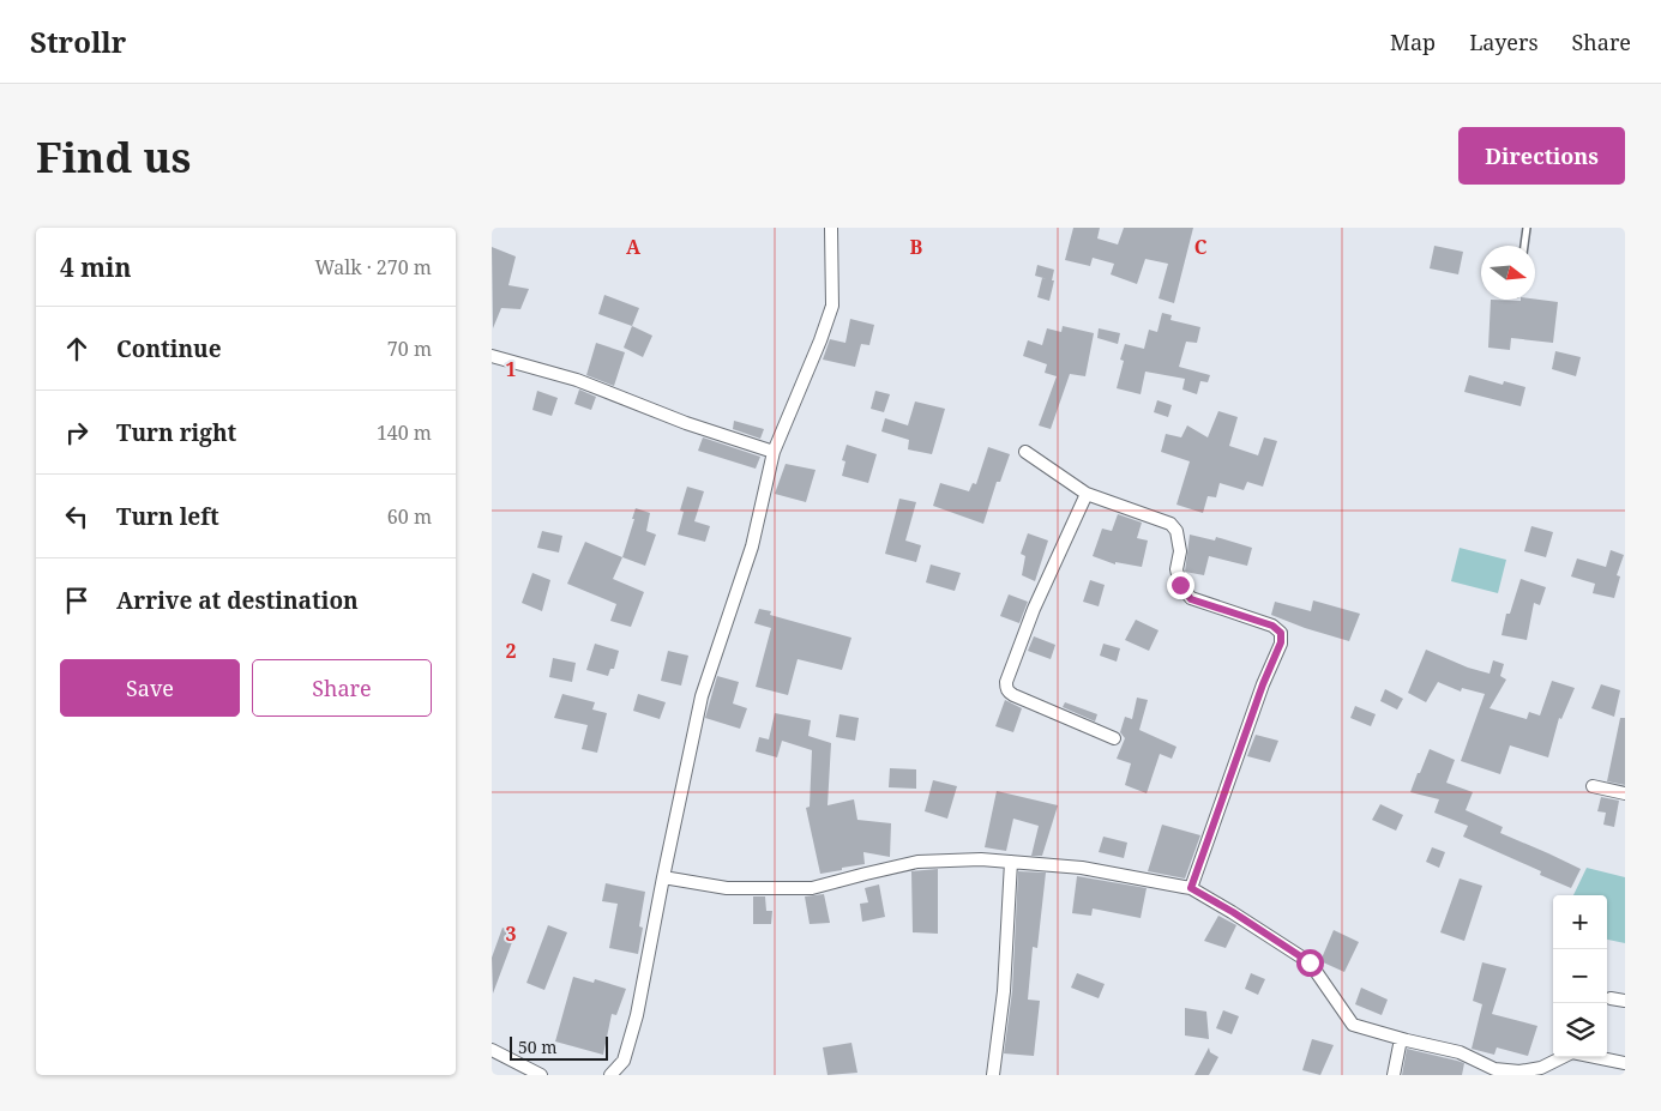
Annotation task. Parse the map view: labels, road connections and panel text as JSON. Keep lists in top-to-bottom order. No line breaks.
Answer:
{"scale_bar":"50 m","north":"right","page":{"header":"Strollr","nav":["Map","Layers","Share"],"buttons":["Directions",["Save","Share"]],"title":"Find us","heading":["4 min","Walk · 270 m"],"list":[["Continue","70 m"],["Turn right","140 m"],["Turn left","60 m"],"Arrive at destination"],"map_buttons":["+","−"],"scale":"50 m"},"grid":{"columns":["A","B","C"],"rows":["1","2","3"]}}
